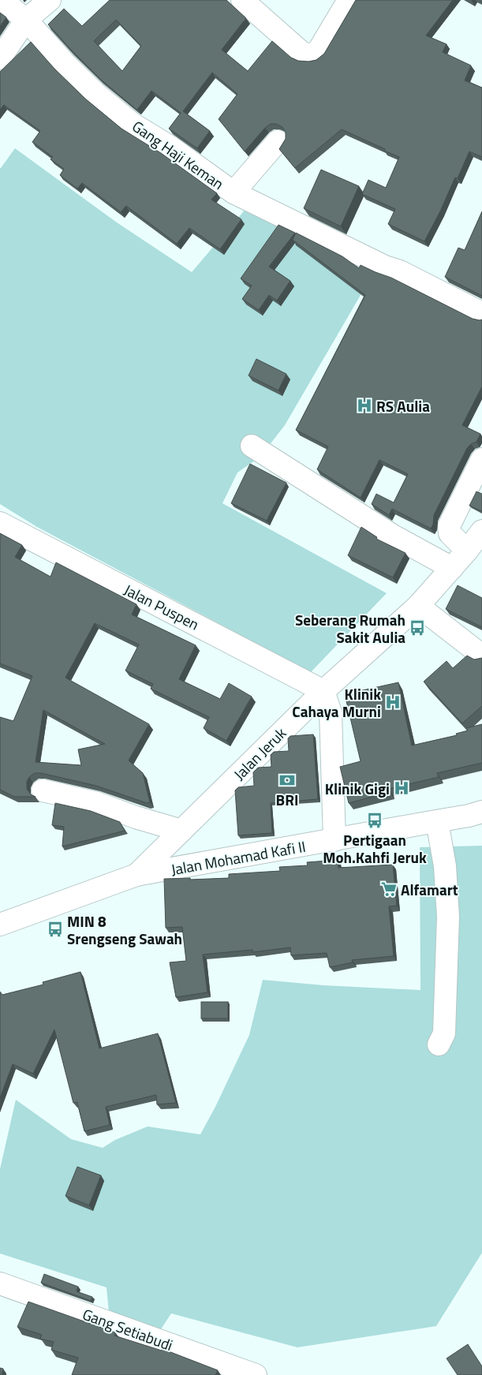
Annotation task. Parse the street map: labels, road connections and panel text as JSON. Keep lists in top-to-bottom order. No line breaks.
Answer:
{"streets":{"street":["Gang Haji Keman","Jalan Puspen","Jalan Jeruk","Jalan Mohamad Kafi II","Gang Setiabudi"]},"crossings":[["Jalan Puspen","Jalan Jeruk"],["Jalan Jeruk","Jalan Mohamad Kafi II"]],"places":{"hospital":["RS Aulia","Klinik Cahaya Murni","Klinik Gigi"],"bus stop":["Seberang Rumah Sakit Aulia","Pertigaan Moh.Kahfi Jeruk","MIN 8 Srengseng Sawah"],"bank":["BRI"],"supermarket":["Alfamart"]}}
